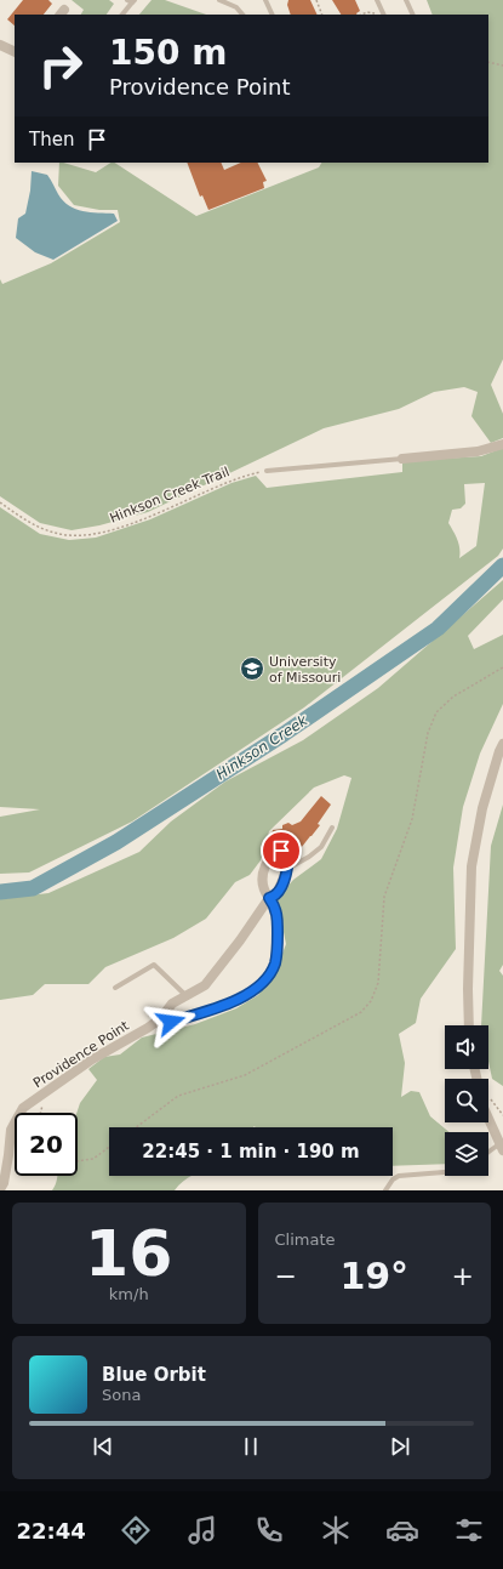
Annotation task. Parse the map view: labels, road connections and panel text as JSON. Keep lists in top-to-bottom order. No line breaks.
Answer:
{"streets":{"street":["Providence Point"],"path":["Hinkson Creek Trail"]},"water":["Hinkson Creek"],"places":{"school or university":["University of Missouri"]},"page":{"turn":["150 m","Providence Point"],"then":"Then","limit":"20","trip":"22:45 · 1 min · 190 m","tile":[["16","km/h"],"Climate"],"heat":["−","19°","+"],"song":["Blue Orbit","Sona"],"tabs":"22:44"}}
